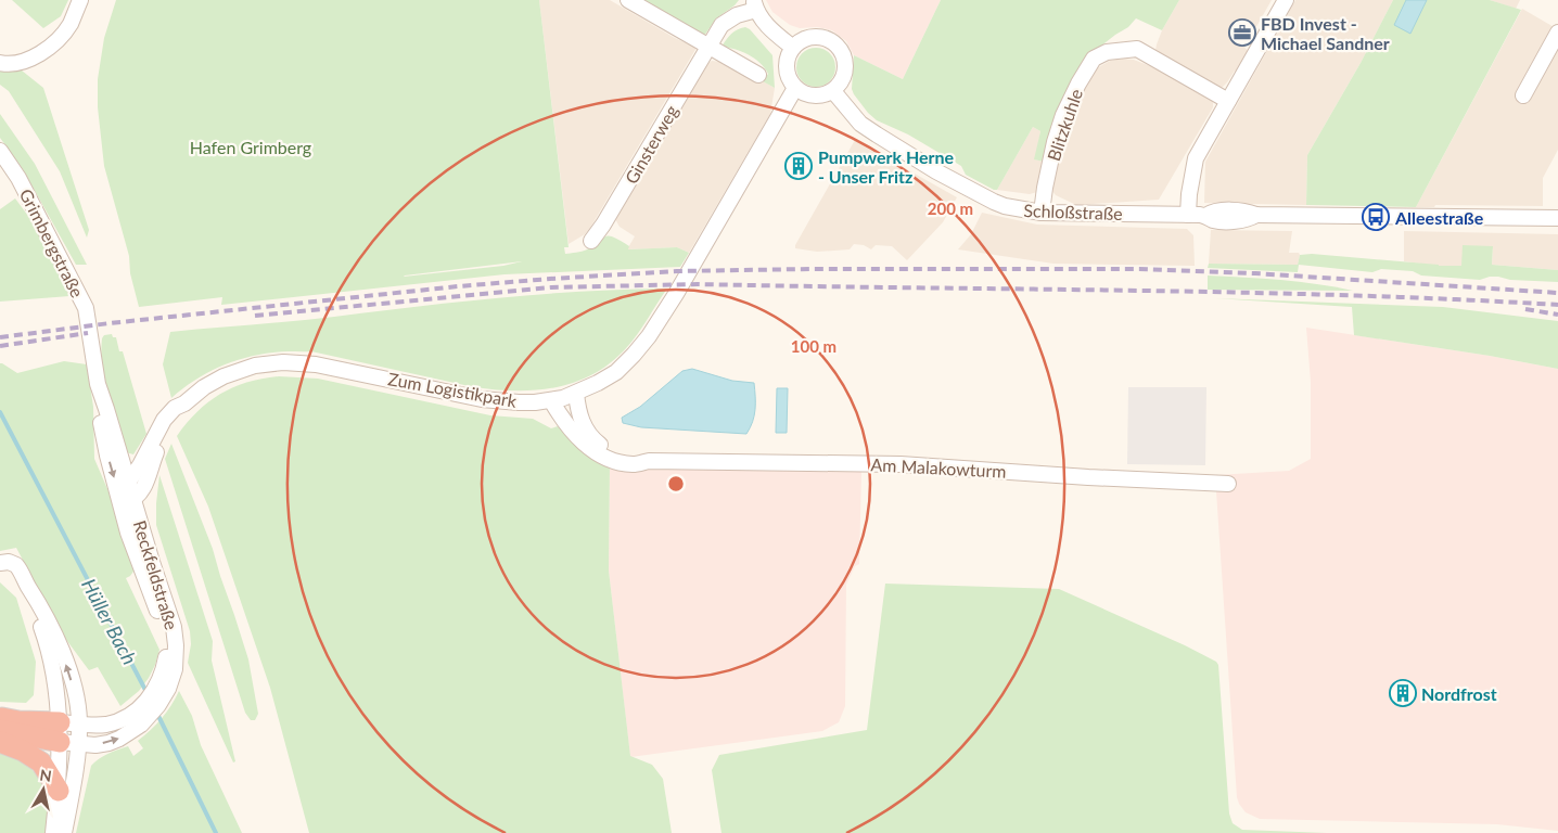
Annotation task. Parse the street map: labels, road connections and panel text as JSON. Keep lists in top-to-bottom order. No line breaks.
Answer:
{"streets":{"street":["Blitzkuhle","Ginsterweg","Schloßstraße","Grimbergstraße","Zum Logistikpark","Am Malakowturm","Reckfeldstraße"]},"crossings":[["Blitzkuhle","Schloßstraße"],["Schloßstraße","Zum Logistikpark"],["Grimbergstraße","Reckfeldstraße"],["Zum Logistikpark","Am Malakowturm"],["Zum Logistikpark","Reckfeldstraße"]],"water":["Hüller Bach"],"parks":["Hafen Grimberg"],"places":{"office":["FBD Invest - Michael Sandner"],"building":["Pumpwerk Herne - Unser Fritz","Nordfrost"],"bus stop":["Alleestraße"]},"north":"top","rings":["200 m","100 m"]}
